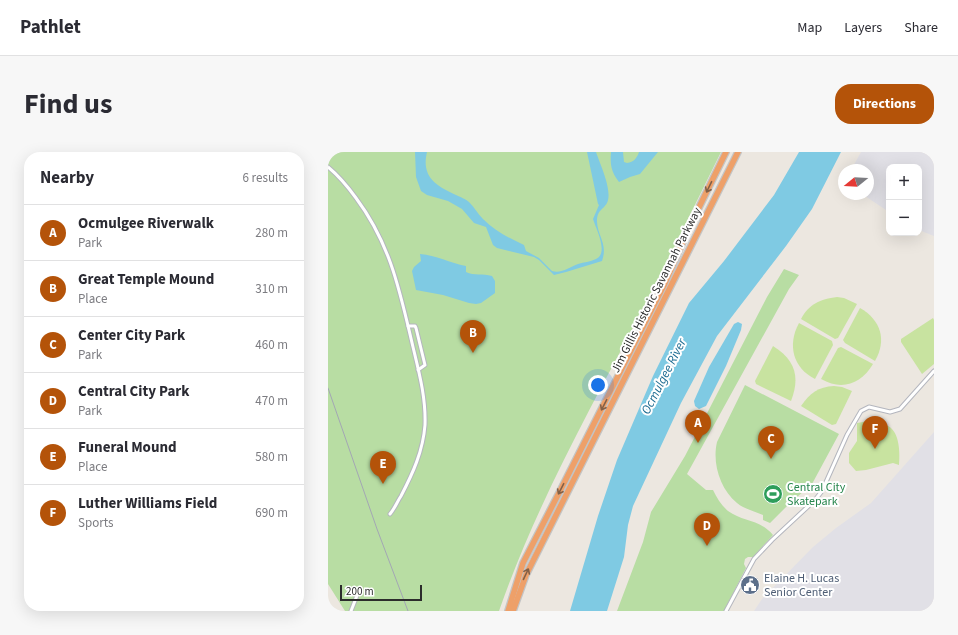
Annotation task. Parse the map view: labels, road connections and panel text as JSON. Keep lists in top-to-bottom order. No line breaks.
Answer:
{"streets":{"highway":["Jim Gillis Historic Savannah Parkway"]},"water":["Ocmulgee River"],"places":{"sports":["Central City Skatepark"],"public building":["Elaine H. Lucas Senior Center"]},"scale_bar":"200 m","north":"left","page":{"header":"Pathlet","nav":["Map","Layers","Share"],"title":"Find us","buttons":"Directions","heading":["Nearby","6 results"],"map_buttons":["+","−"],"list":[{"mark":"A","name":"Ocmulgee Riverwalk","note":"Park","value":"280 m"},{"mark":"B","name":"Great Temple Mound","note":"Place","value":"310 m"},{"mark":"C","name":"Center City Park","note":"Park","value":"460 m"},{"mark":"D","name":"Central City Park","note":"Park","value":"470 m"},{"mark":"E","name":"Funeral Mound","note":"Place","value":"580 m"},{"mark":"F","name":"Luther Williams Field","note":"Sports","value":"690 m"}],"pins":["B","A","F","C","E","D"],"scale":"200 m"}}
